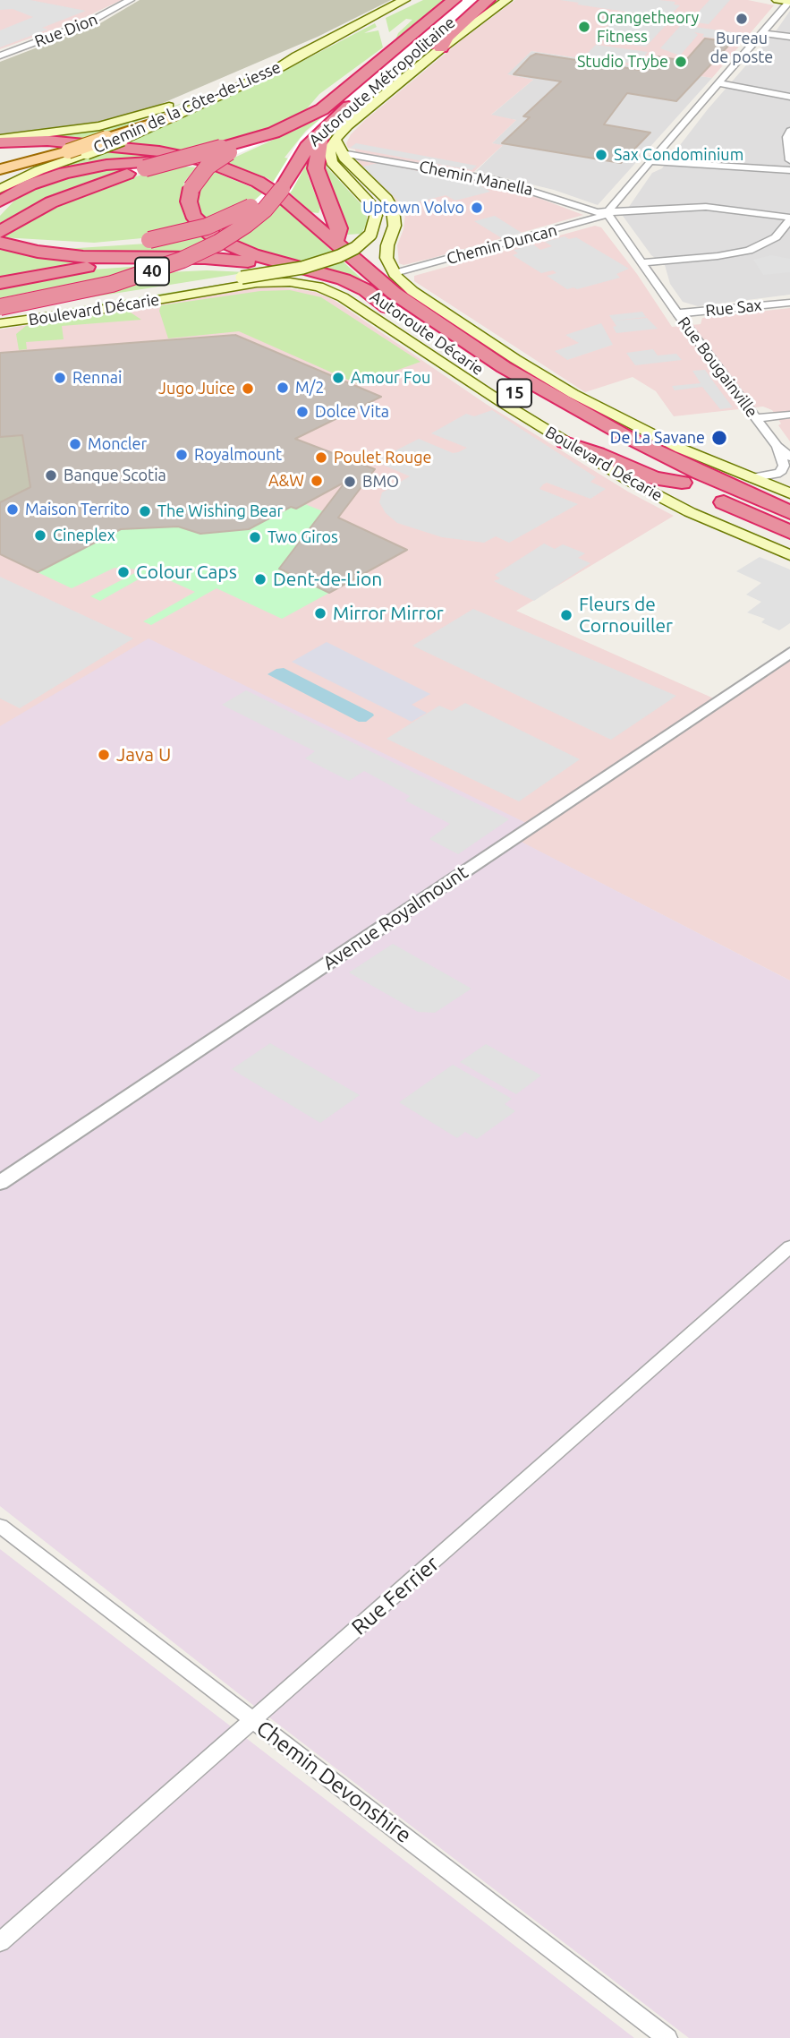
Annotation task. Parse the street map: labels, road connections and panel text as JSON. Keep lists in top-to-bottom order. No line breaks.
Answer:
{"streets":{"highway":["Autoroute Métropolitaine","40","Autoroute Décarie","15"],"main road":["Chemin de la Côte-de-Liesse","Boulevard Décarie"],"street":["Rue Dion","Chemin Manella","Chemin Duncan","Rue Sax","Rue Bougainville","Avenue Royalmount","Rue Ferrier","Chemin Devonshire"]},"crossings":[["Autoroute Métropolitaine","Autoroute Décarie"],["Chemin Manella","Chemin Duncan"],["Chemin Manella","Rue Bougainville"],["Chemin Duncan","Rue Bougainville"],["Rue Sax","Rue Bougainville"],["Rue Ferrier","Chemin Devonshire"]],"places":["Bureau de poste","Orangetheory Fitness","Studio Trybe","Sax Condominium","Uptown Volvo","Rennai","Amour Fou","M/2","Jugo Juice","Dolce Vita","De La Savane","Moncler","Royalmount","Poulet Rouge","Banque Scotia","A&W","BMO","Maison Territo","The Wishing Bear","Cineplex","Two Giros","Colour Caps","Dent-de-Lion","Mirror Mirror","Fleurs de Cornouiller","Java U"]}
